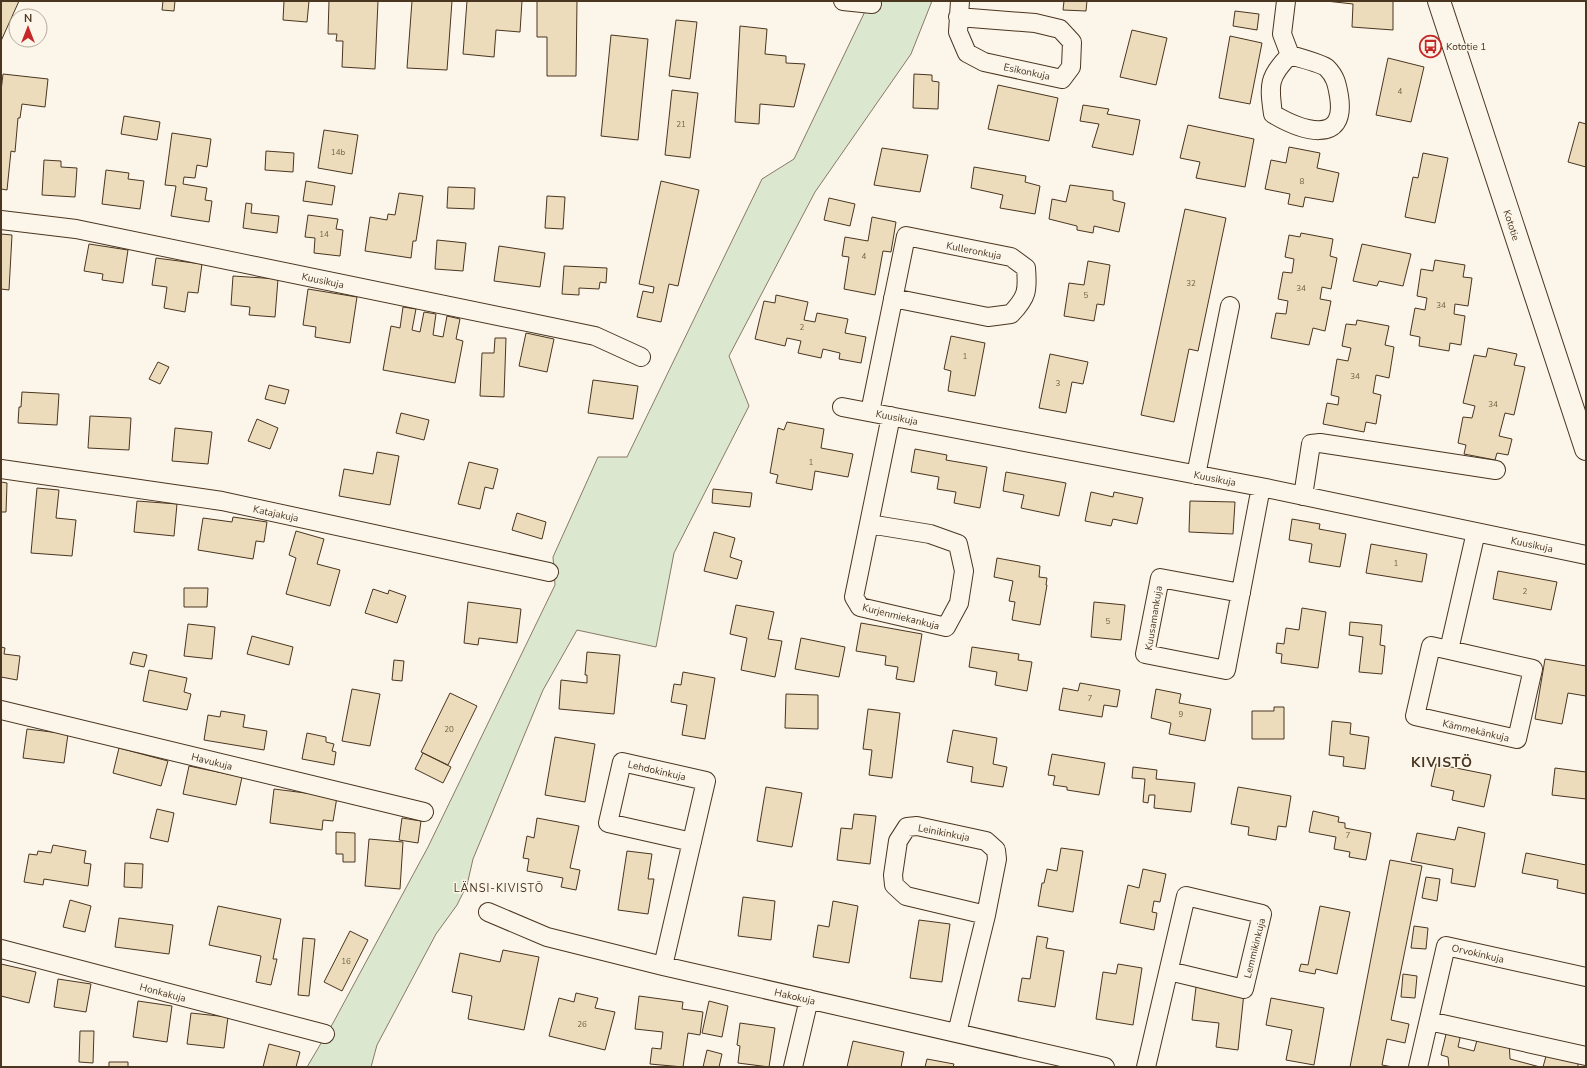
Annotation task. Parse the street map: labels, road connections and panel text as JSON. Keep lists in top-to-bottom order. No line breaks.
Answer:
{"streets":{"street":["Esikonkuja","Kototie","Kulleronkuja","Kuusikuja","Katajakuja","Kurjenmiekankuja","Kuusamankuja","Kämmekänkuja","Havukuja","Lehdokinkuja","Leinikinkuja","Lemmikinkuja","Orvokinkuja","Honkakuja","Hakokuja"]},"crossings":[["Kulleronkuja","Kuusikuja"],["Kuusikuja","Kurjenmiekankuja"],["Kuusikuja","Kuusamankuja"],["Lehdokinkuja","Hakokuja"],["Leinikinkuja","Hakokuja"]],"districts":["KIVISTÖ","LÄNSI-KIVISTÖ"],"places":{"bus stop":["Kototie 1"]},"house_numbers":["4","21","14b","8","14","4","32","34","5","34","2","1","34","3","34","1","1","2","5","7","9","20","7","16","26"],"north":"top"}
